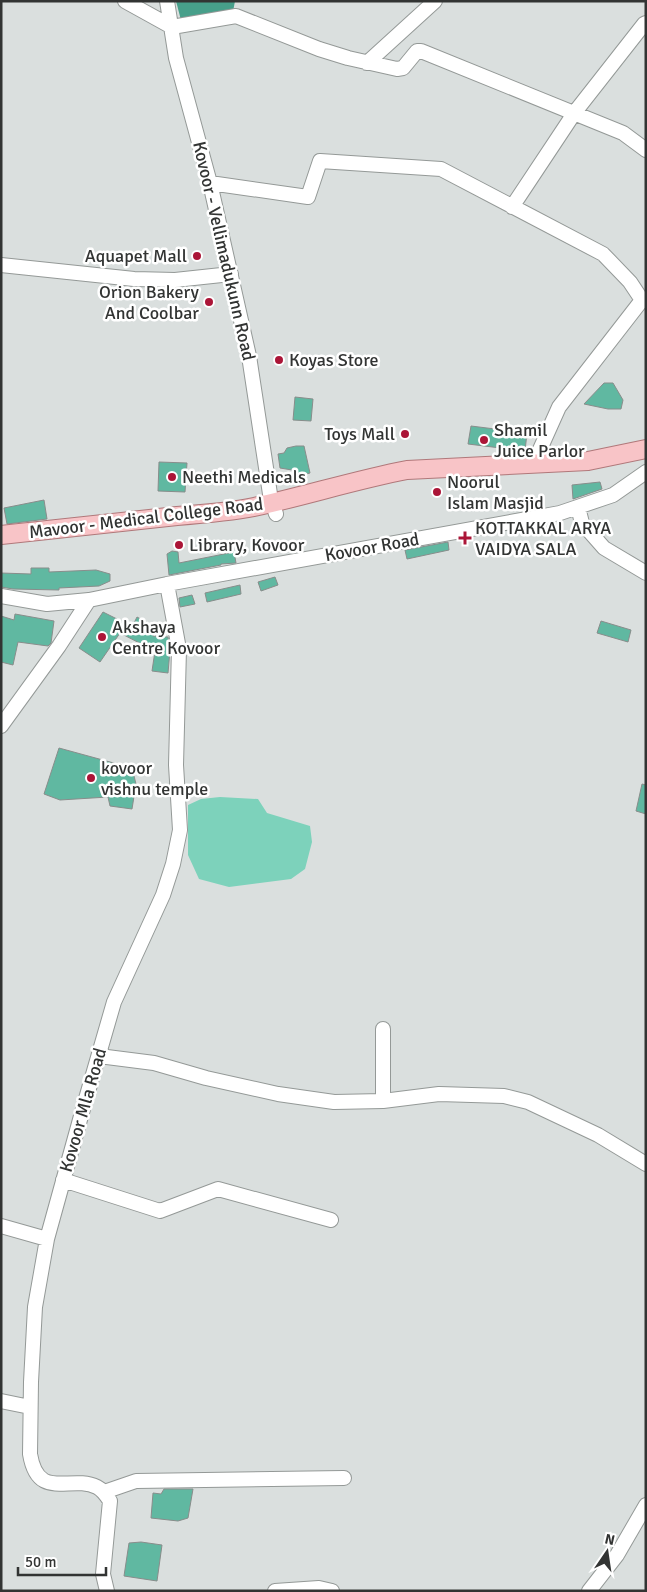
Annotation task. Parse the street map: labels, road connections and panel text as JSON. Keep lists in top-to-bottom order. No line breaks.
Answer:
{"streets":{"main road":["Mavoor - Medical College Road"],"street":["Kovoor - Vellimadukunn Road","Kovoor Road","Kovoor Mla Road"]},"crossings":[["Kovoor - Vellimadukunn Road","Mavoor - Medical College Road"],["Kovoor Road","Kovoor Mla Road"]],"places":{"other":["Aquapet Mall","Orion Bakery And Coolbar","Koyas Store","Toys Mall","Shamil Juice Parlor","Neethi Medicals","Noorul Islam Masjid","Library, Kovoor","Akshaya Centre Kovoor","kovoor vishnu temple"],"health":["KOTTAKKAL ARYA VAIDYA SALA"]},"scale_bar":"50 m","north":"top"}
